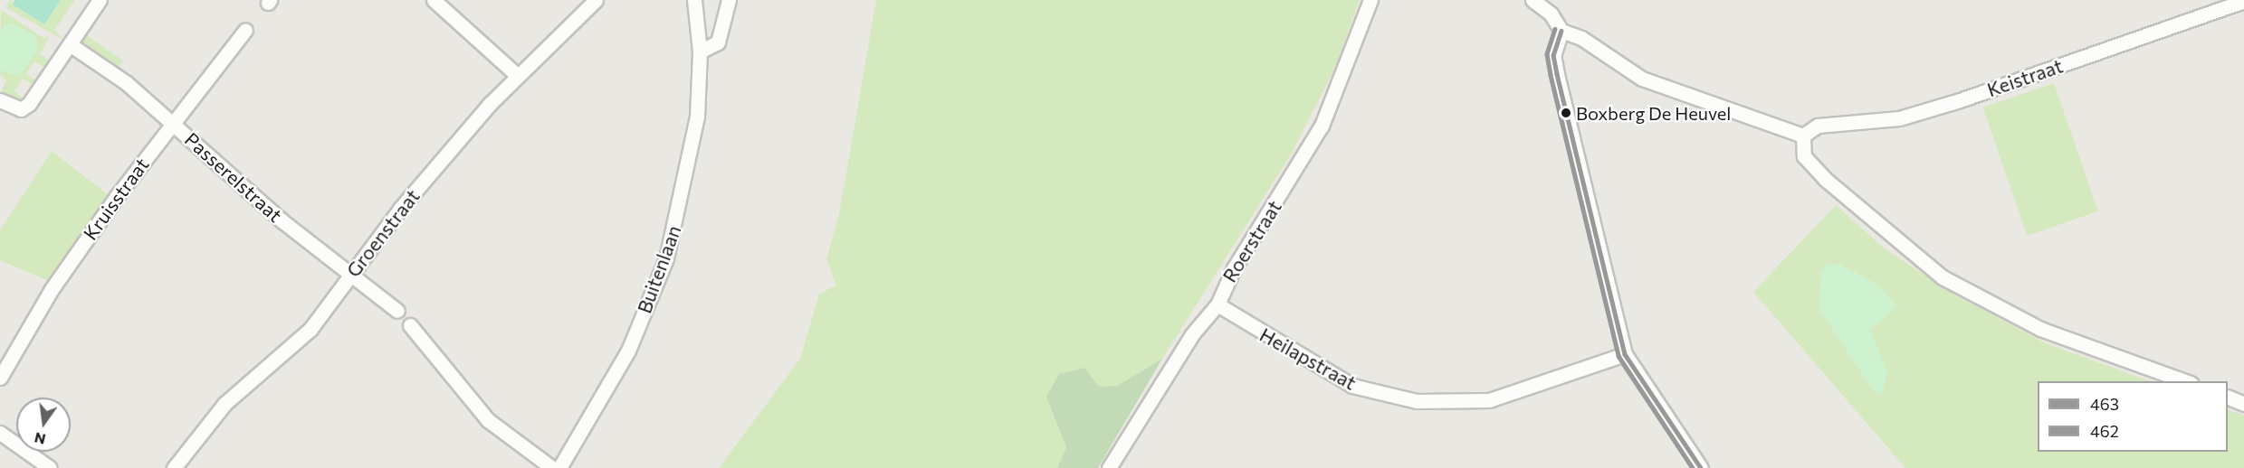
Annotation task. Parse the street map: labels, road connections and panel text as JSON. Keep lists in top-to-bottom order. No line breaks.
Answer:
{"streets":{"street":["Keistraat","Passerelstraat","Kruisstraat","Groenstraat","Roerstraat","Buitenlaan","Heilapstraat"]},"crossings":[["Passerelstraat","Kruisstraat"],["Passerelstraat","Groenstraat"],["Roerstraat","Heilapstraat"]],"places":["Boxberg De Heuvel"],"lines":["transit line 462","transit line 463"],"legend":["463","462"],"north":"bottom"}
